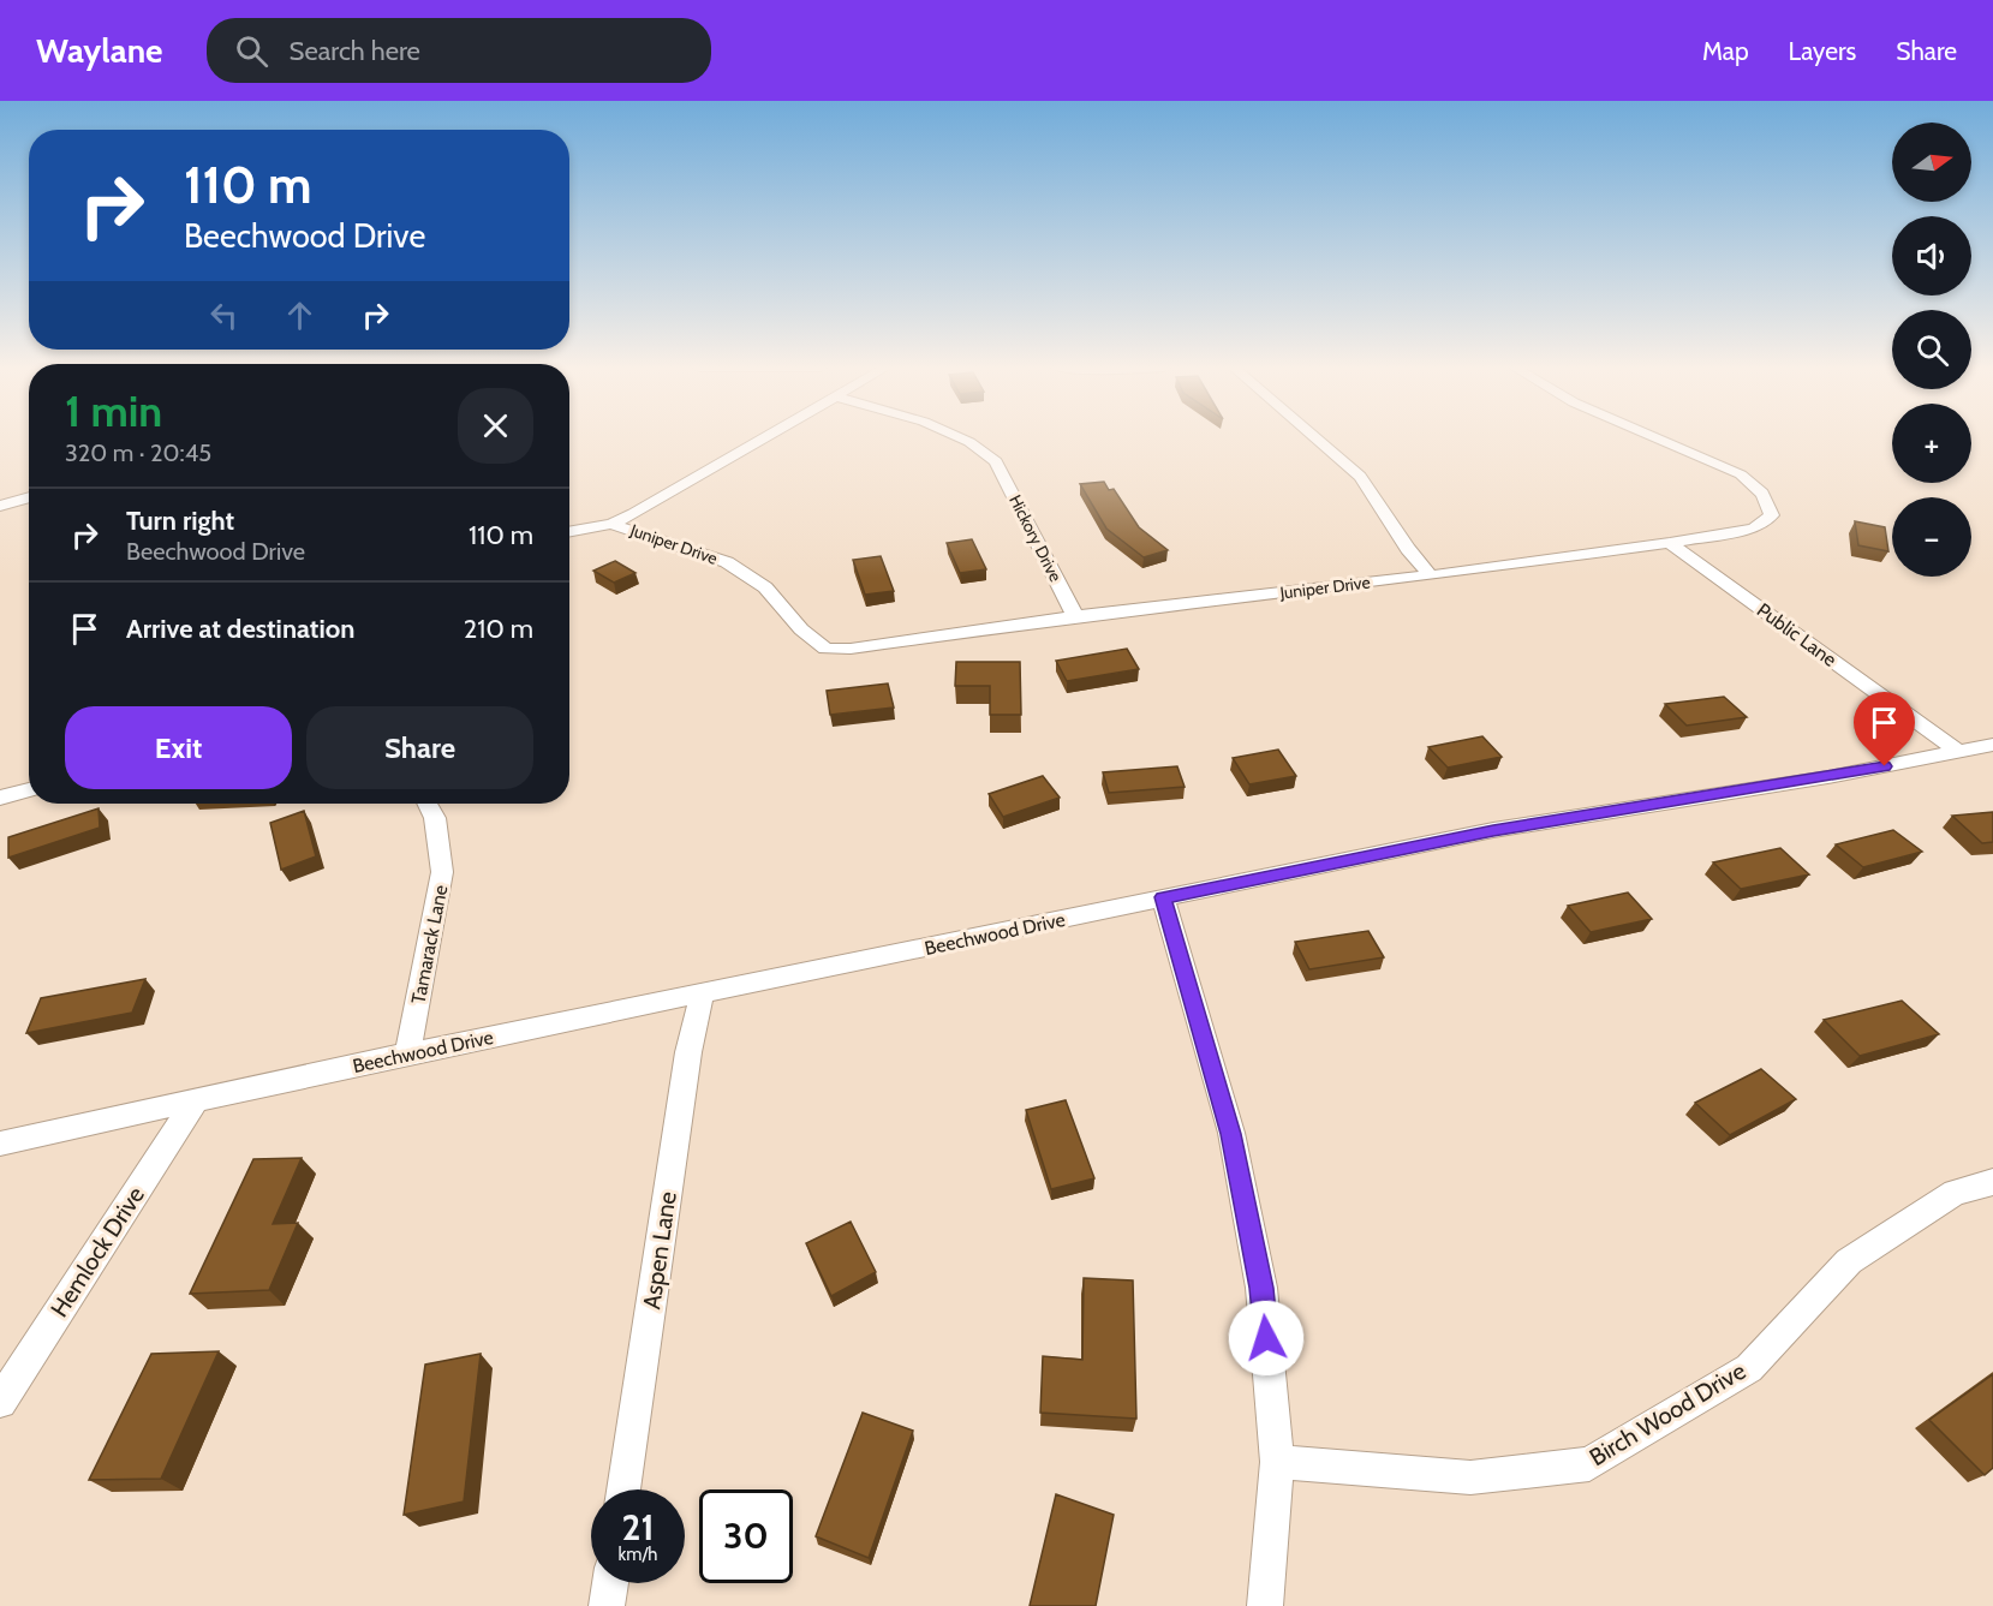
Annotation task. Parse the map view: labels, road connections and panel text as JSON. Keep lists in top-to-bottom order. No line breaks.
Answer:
{"streets":{"street":["Hickory Drive","Juniper Drive","Public Lane","Beechwood Drive","Tamarack Lane","Aspen Lane","Hemlock Drive","Birch Wood Drive"]},"crossings":[["Hickory Drive","Juniper Drive"],["Juniper Drive","Public Lane"],["Public Lane","Beechwood Drive"],["Beechwood Drive","Tamarack Lane"],["Beechwood Drive","Aspen Lane"],["Beechwood Drive","Hemlock Drive"]],"north":"right","page":{"header":"Waylane","search":"Search here","nav":["Map","Layers","Share"],"map_buttons":["+","−"],"turn":["110 m","Beechwood Drive"],"heading":["1 min","320 m · 20:45"],"list":[{"name":"Turn right","note":"Beechwood Drive","value":"110 m"},{"name":"Arrive at destination","value":"210 m"}],"buttons":["Exit","Share"],"speed":"21 km/h","limit":"30"}}
